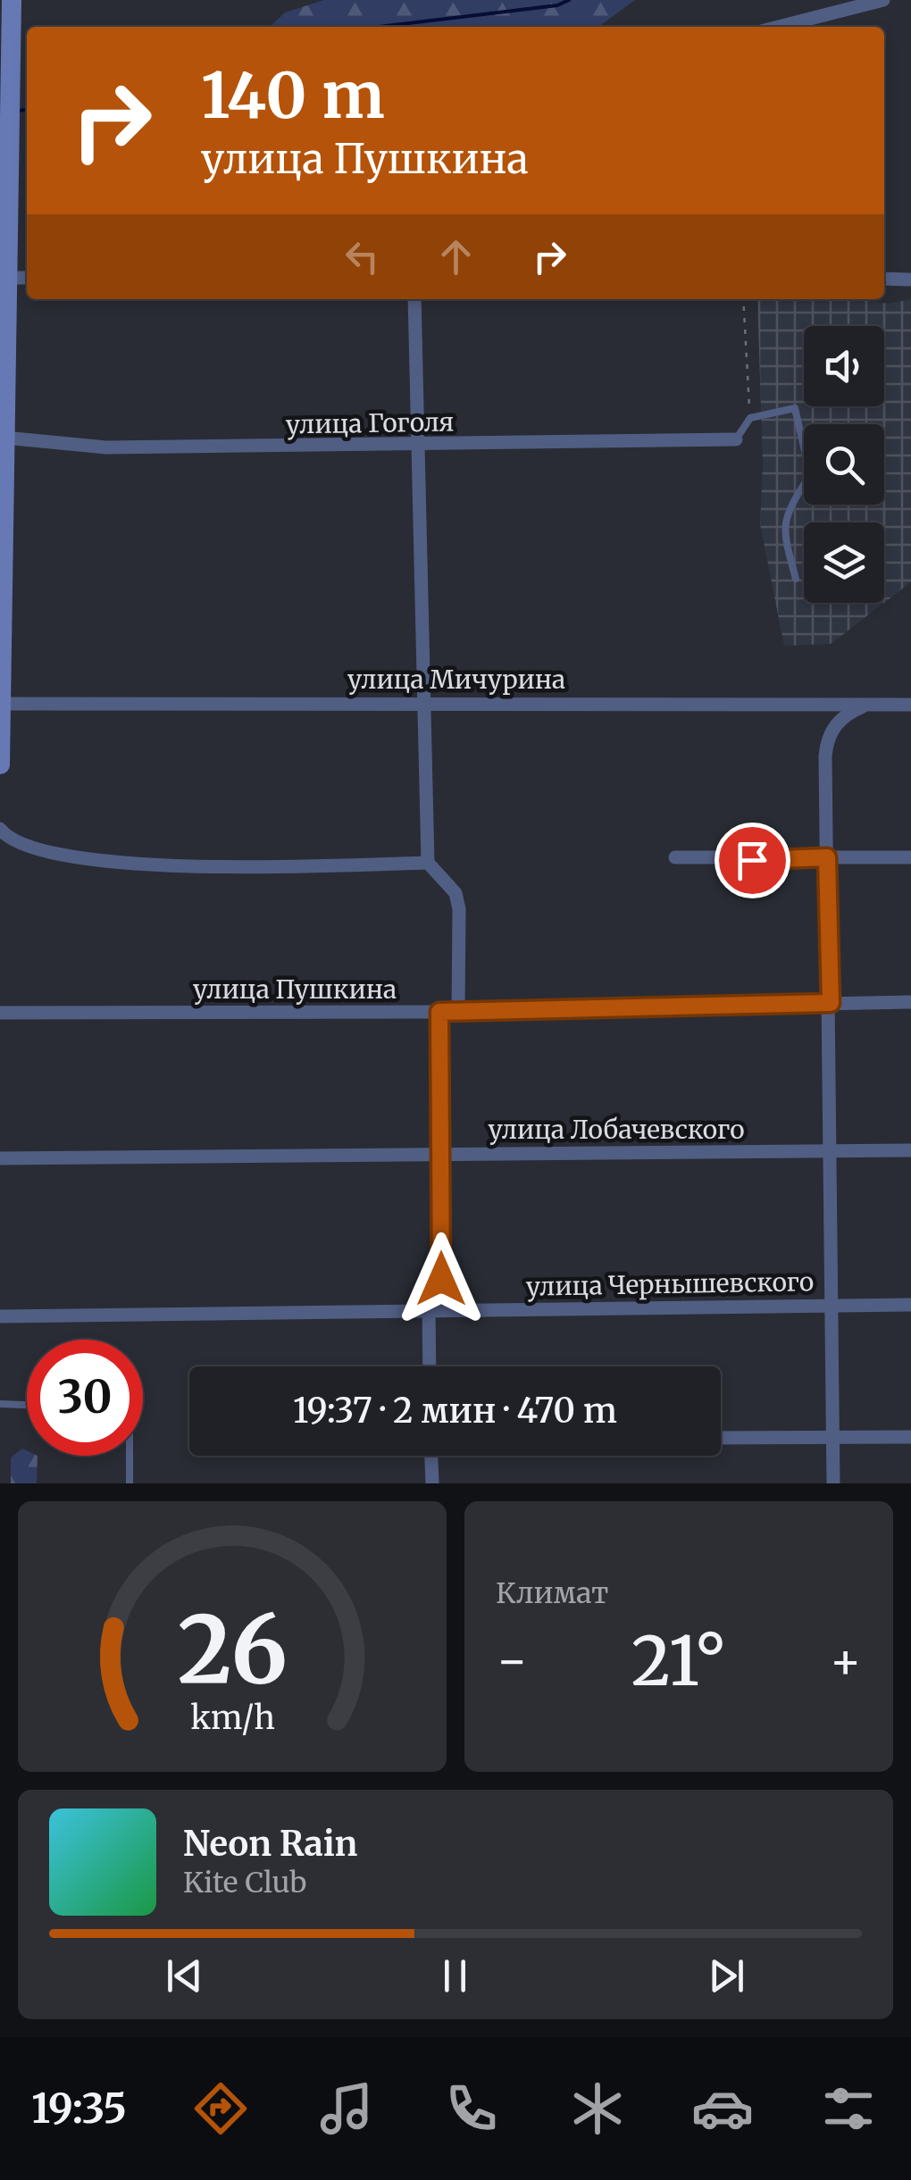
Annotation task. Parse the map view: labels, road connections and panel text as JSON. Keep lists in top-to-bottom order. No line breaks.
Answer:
{"streets":{"street":["улица Гоголя","улица Мичурина","улица Пушкина","улица Лобачевского","улица Чернышевского"]},"page":{"turn":["140 m","улица Пушкина"],"limit":"30","trip":"19:37 · 2 мин · 470 m","tile":"Климат","heat":["−","21°","+"],"song":["Neon Rain","Kite Club"],"tabs":"19:35","gauge":["26","km/h"]}}
